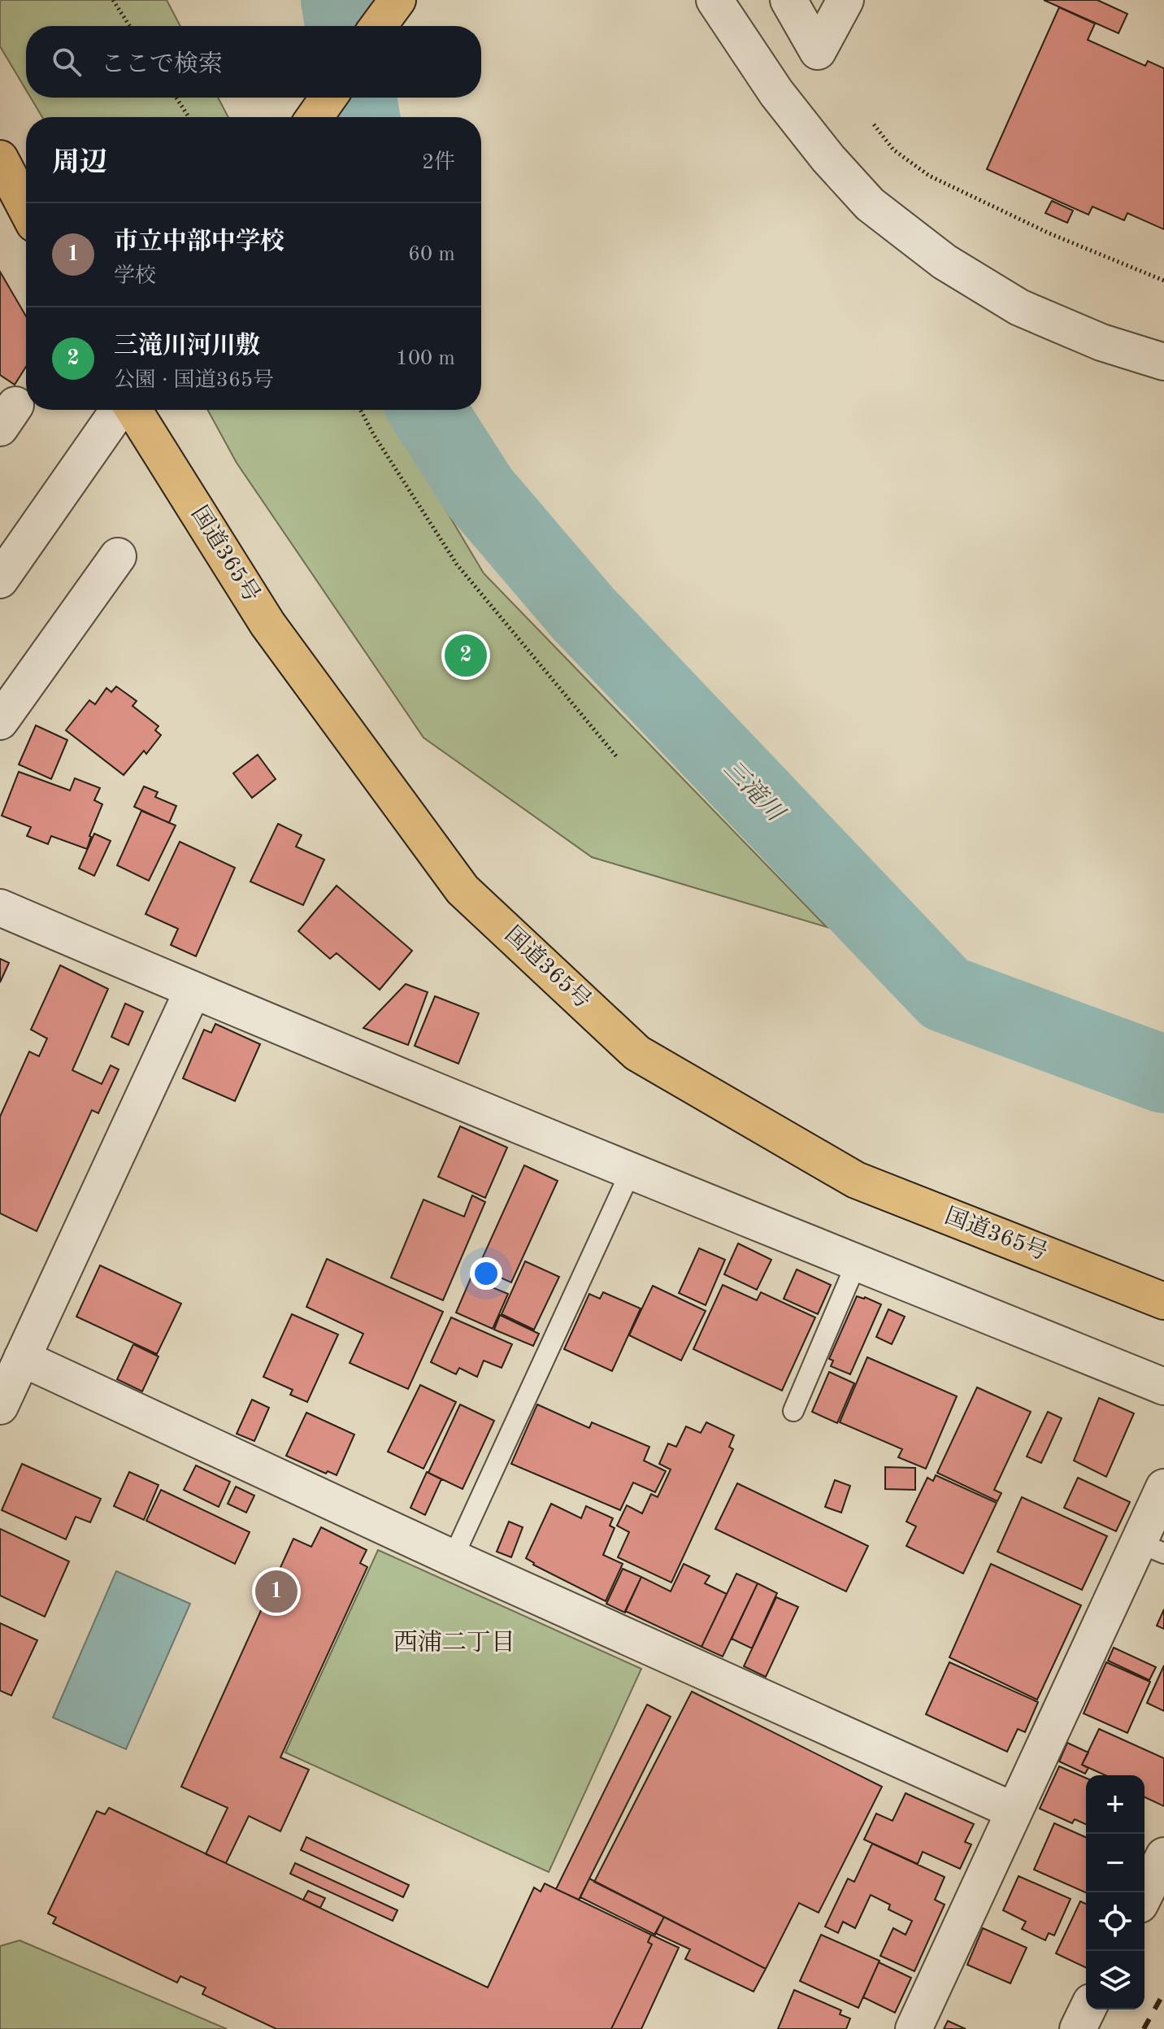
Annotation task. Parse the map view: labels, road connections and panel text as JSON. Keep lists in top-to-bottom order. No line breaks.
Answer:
{"streets":{"highway":["国道365号"]},"districts":["西浦二丁目"],"water":["三滝川"],"page":{"search":"ここで検索","heading":["周辺","2件"],"list":[{"mark":"1","name":"市立中部中学校","note":"学校","value":"60 m"},{"mark":"2","name":"三滝川河川敷","note":"公園 · 国道365号","value":"100 m"}],"pins":["2","1"],"map_buttons":["+","−"]}}
